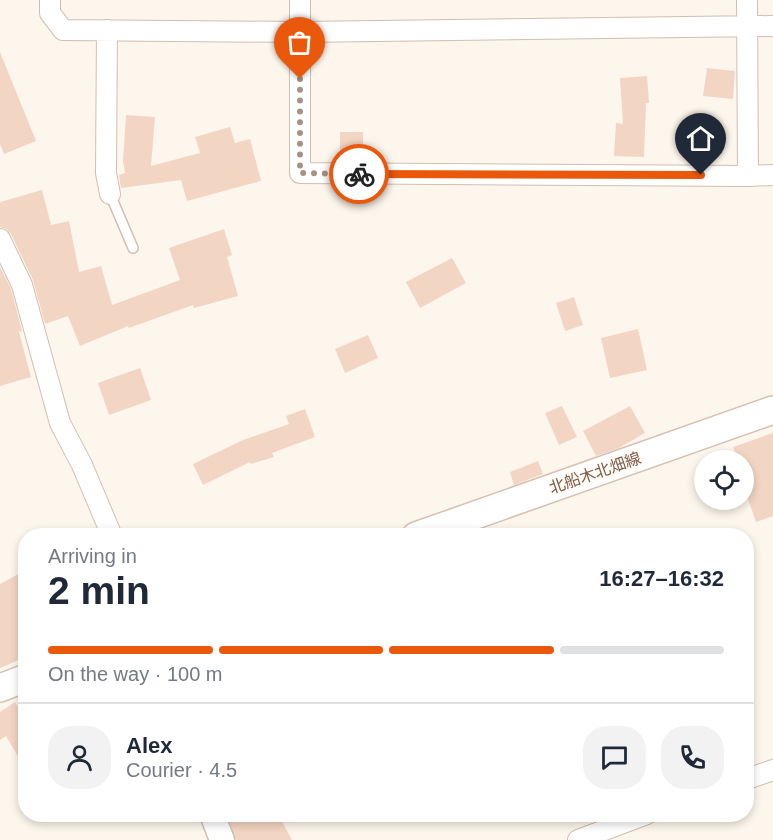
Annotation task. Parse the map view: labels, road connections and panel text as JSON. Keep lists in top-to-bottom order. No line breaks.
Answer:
{"streets":{"main road":["北船木北畑線"]},"page":{"heading":["2 min","Arriving in","16:27–16:32"],"panel":["Alex","Courier · 4.5"],"bar":"On the way · 100 m"}}
